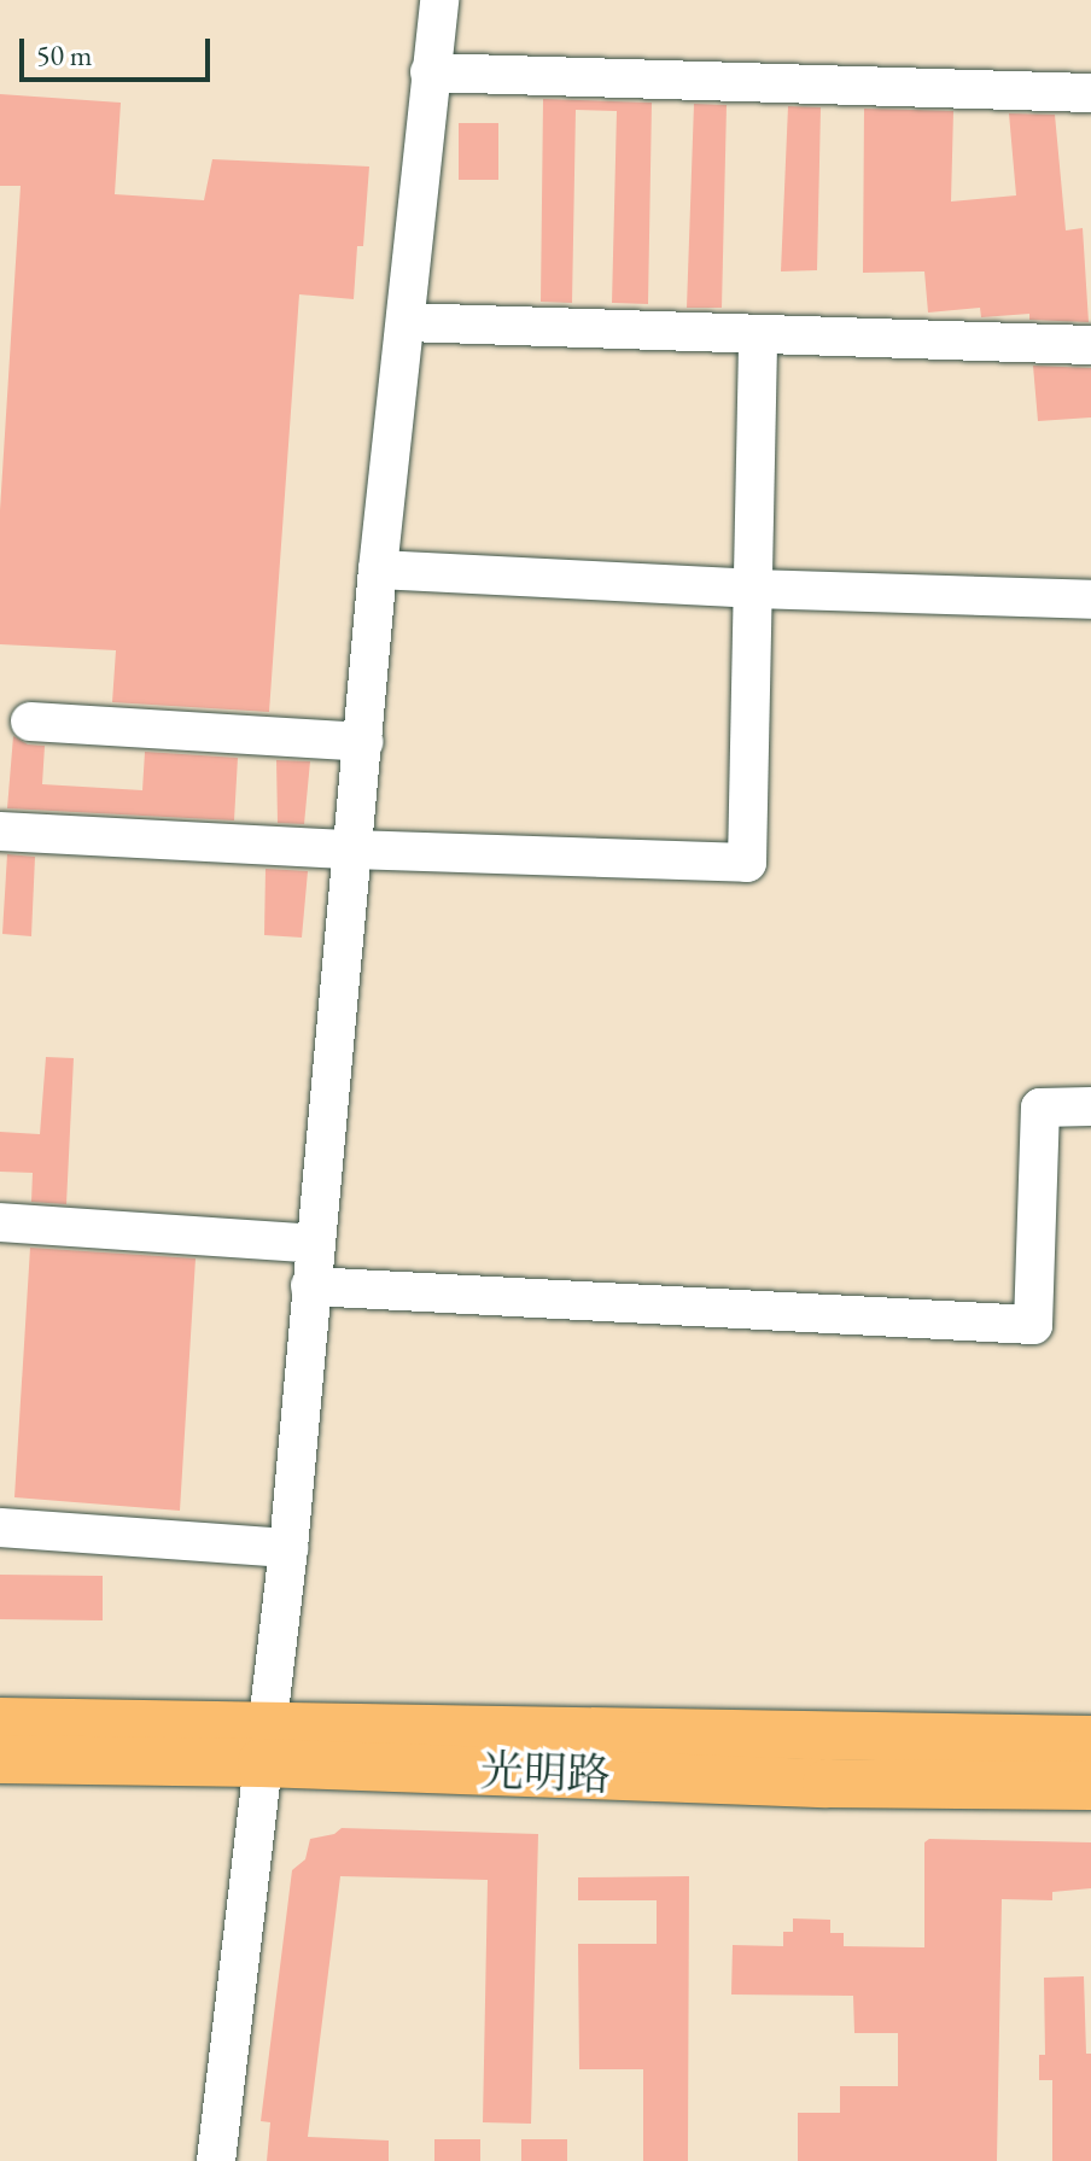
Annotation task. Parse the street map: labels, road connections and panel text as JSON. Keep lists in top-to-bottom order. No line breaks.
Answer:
{"streets":{"main road":["光明路"]},"scale_bar":"50 m"}
